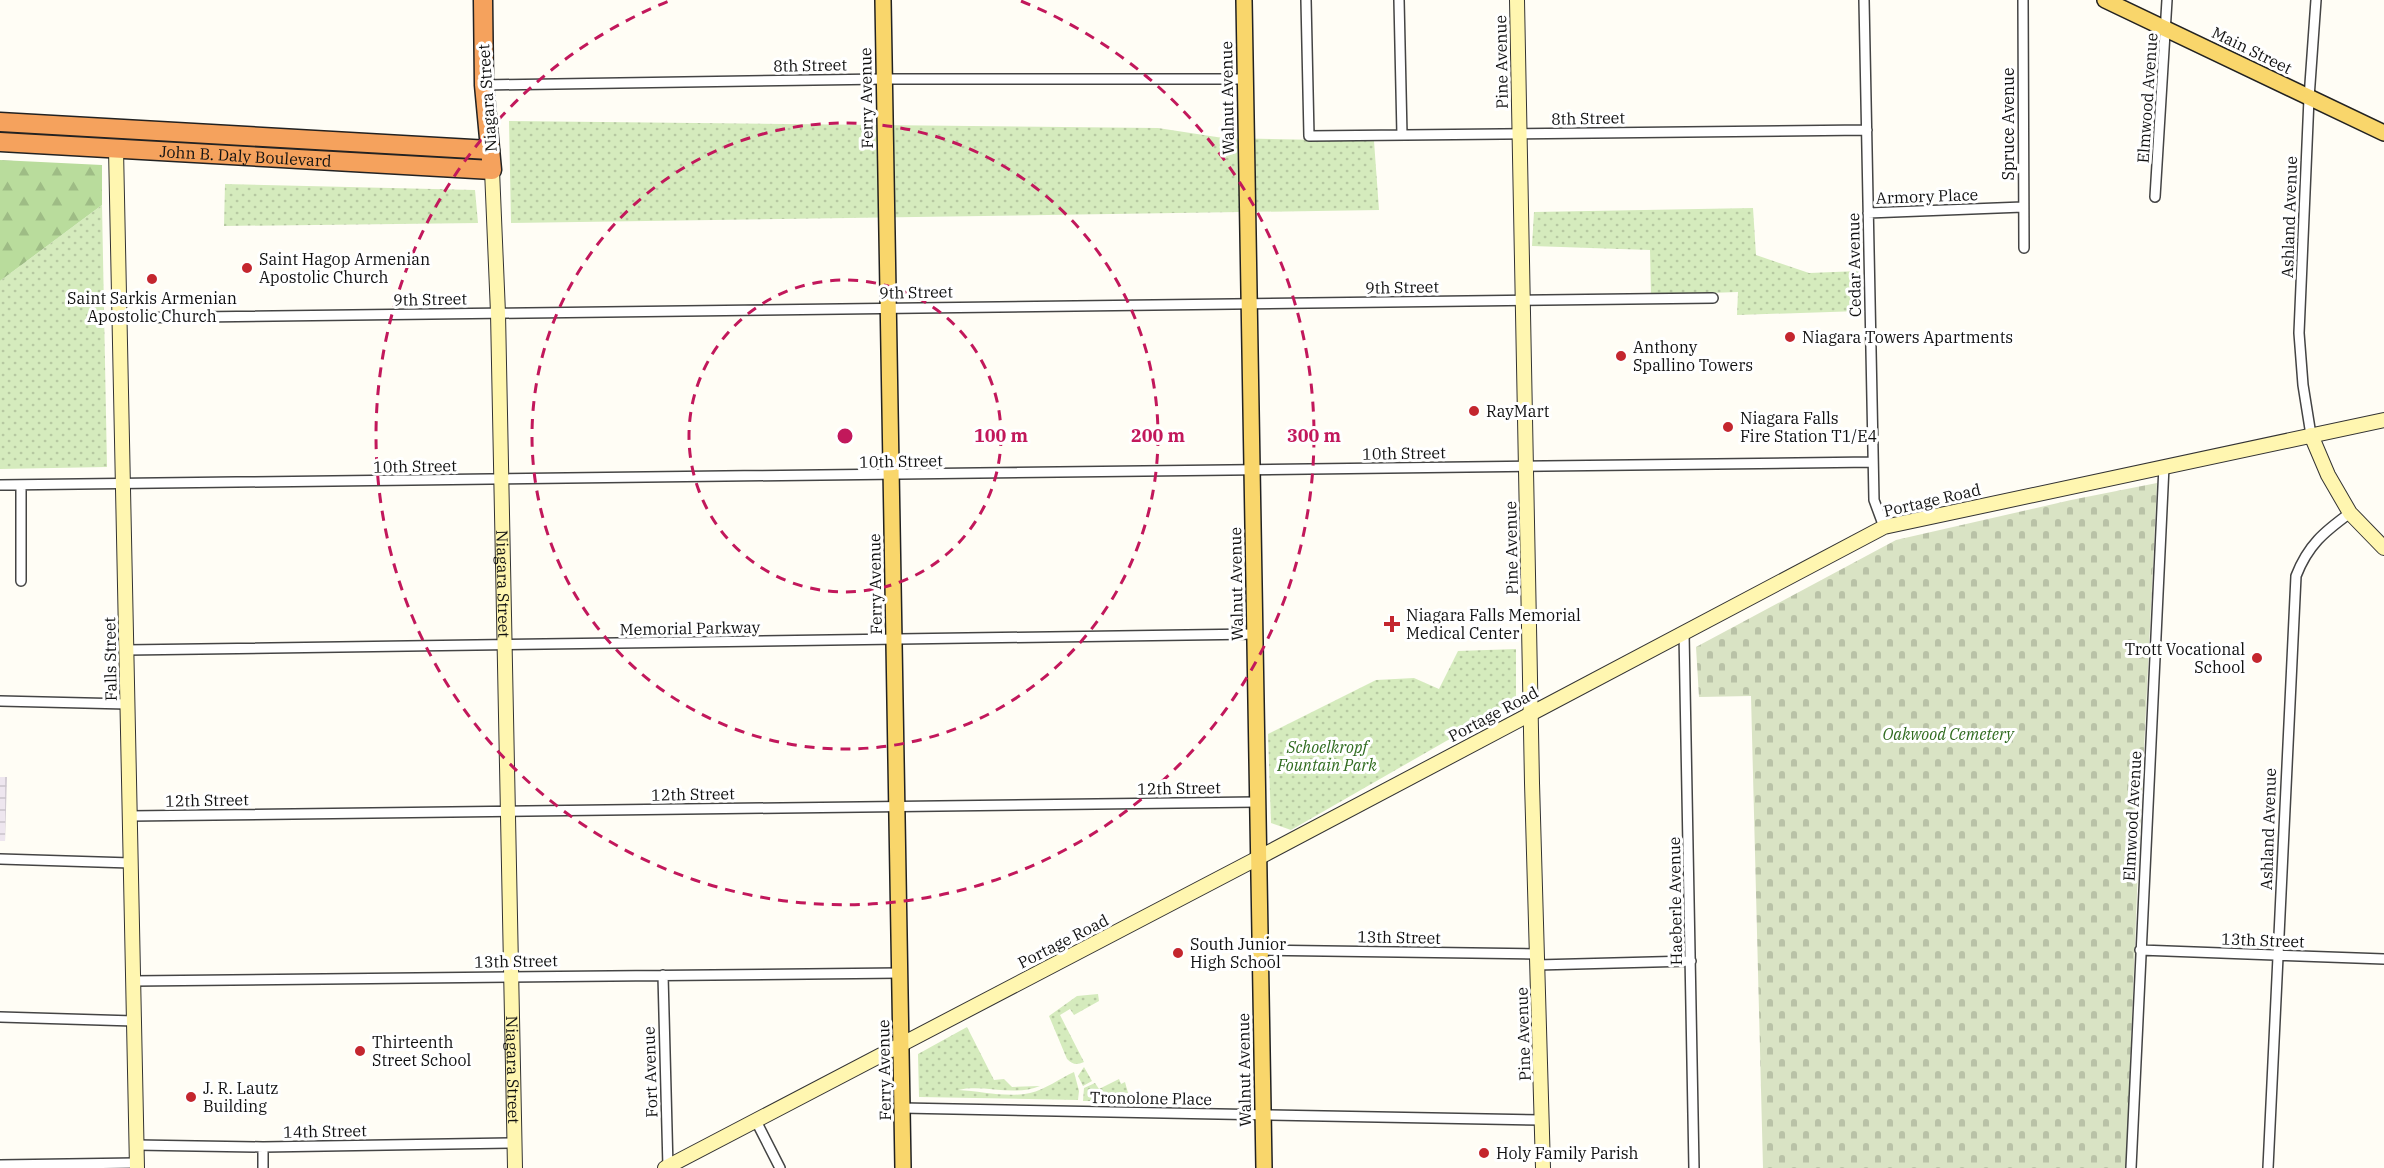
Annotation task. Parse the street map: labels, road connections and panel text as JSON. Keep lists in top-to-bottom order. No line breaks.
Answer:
{"streets":{"highway":["Niagara Street","John B. Daly Boulevard"],"main road":["Main Street","Ferry Avenue","Walnut Avenue"],"street":["Pine Avenue","8th Street","Elmwood Avenue","Spruce Avenue","Armory Place","Ashland Avenue","Cedar Avenue","9th Street","10th Street","Portage Road","Memorial Parkway","Falls Street","12th Street","Haeberle Avenue","13th Street","Fort Avenue","Tronolone Place","14th Street"]},"crossings":[["Main Street","Elmwood Avenue"],["Main Street","Ashland Avenue"],["Pine Avenue","8th Street"],["Pine Avenue","9th Street"],["Pine Avenue","10th Street"],["Pine Avenue","Portage Road"],["Pine Avenue","13th Street"],["Pine Avenue","Tronolone Place"],["8th Street","Niagara Street"],["8th Street","Ferry Avenue"],["8th Street","Walnut Avenue"],["8th Street","Cedar Avenue"],["Niagara Street","John B. Daly Boulevard"],["Niagara Street","9th Street"],["Niagara Street","10th Street"],["Niagara Street","Memorial Parkway"],["Niagara Street","12th Street"],["Niagara Street","13th Street"],["Niagara Street","14th Street"],["Ferry Avenue","9th Street"],["Ferry Avenue","10th Street"],["Ferry Avenue","Portage Road"],["Ferry Avenue","Memorial Parkway"],["Ferry Avenue","12th Street"],["Ferry Avenue","13th Street"],["Ferry Avenue","Tronolone Place"],["Walnut Avenue","9th Street"],["Walnut Avenue","10th Street"],["Walnut Avenue","Portage Road"],["Walnut Avenue","Memorial Parkway"],["Walnut Avenue","12th Street"],["Walnut Avenue","13th Street"],["Walnut Avenue","Tronolone Place"],["Elmwood Avenue","Portage Road"],["Elmwood Avenue","13th Street"],["Spruce Avenue","Armory Place"],["John B. Daly Boulevard","Falls Street"],["Armory Place","Cedar Avenue"],["Ashland Avenue","Portage Road"],["Ashland Avenue","13th Street"],["Cedar Avenue","10th Street"],["Cedar Avenue","Portage Road"],["9th Street","Falls Street"],["10th Street","Falls Street"],["Portage Road","Haeberle Avenue"],["Portage Road","Fort Avenue"],["Memorial Parkway","Falls Street"],["Falls Street","12th Street"],["Falls Street","13th Street"],["Falls Street","14th Street"],["Haeberle Avenue","13th Street"],["13th Street","Fort Avenue"]],"parks":["Oakwood Cemetery","Schoelkropf Fountain Park"],"places":{"other":["Saint Hagop Armenian Apostolic Church","Saint Sarkis Armenian Apostolic Church","Niagara Towers Apartments","Anthony Spallino Towers","RayMart","Niagara Falls Fire Station T1/E4","Trott Vocational School","South Junior High School","Thirteenth Street School","J. R. Lautz Building","Holy Family Parish"],"health":["Niagara Falls Memorial Medical Center"]},"rings":["100 m","200 m","300 m"]}
